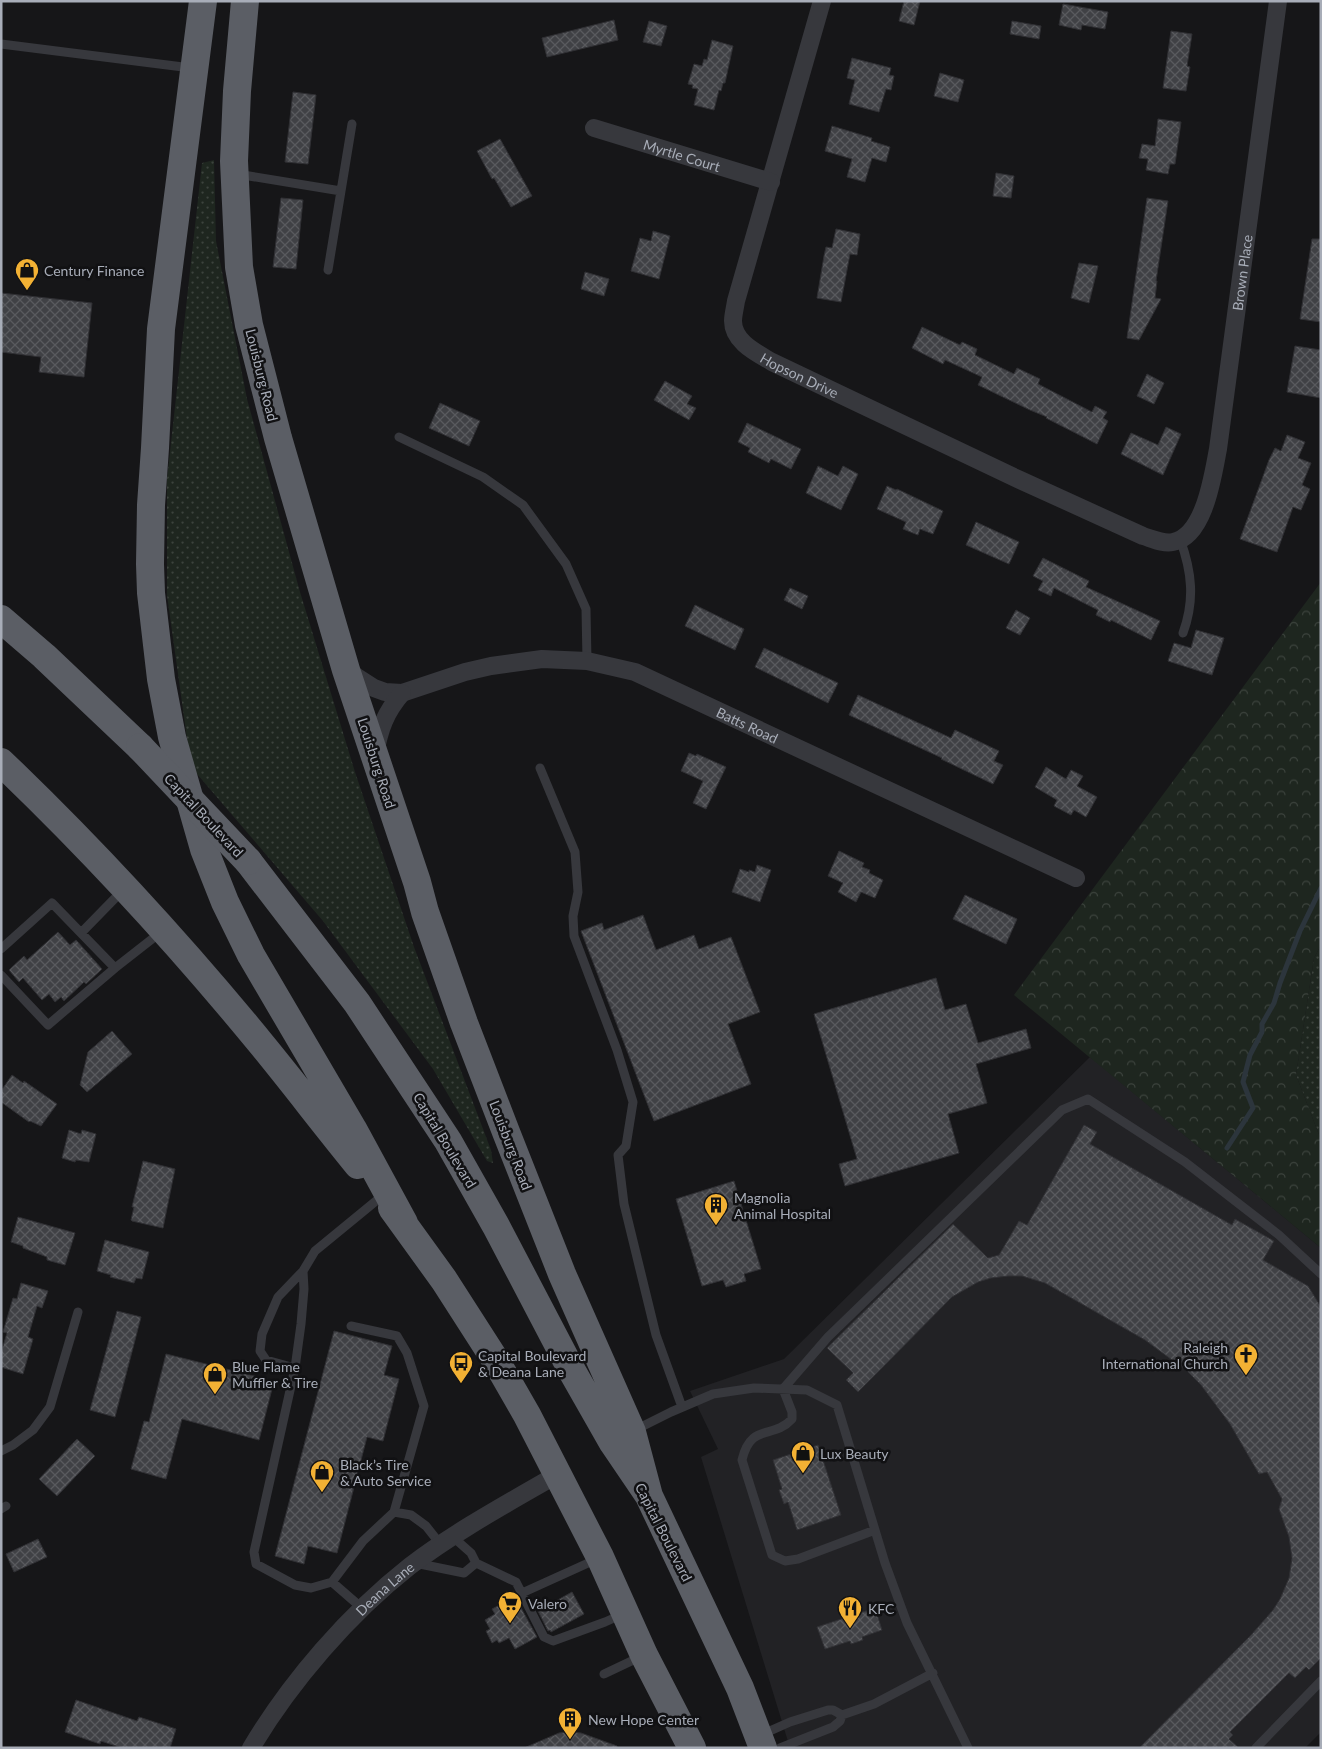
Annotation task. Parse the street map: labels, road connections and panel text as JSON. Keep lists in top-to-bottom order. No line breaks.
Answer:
{"streets":{"highway":["Louisburg Road","Capital Boulevard"],"street":["Myrtle Court","Brown Place","Hopson Drive","Batts Road","Deana Lane"]},"crossings":[["Myrtle Court","Hopson Drive"],["Brown Place","Hopson Drive"],["Louisburg Road","Batts Road"],["Louisburg Road","Capital Boulevard"]],"places":{"shop":["Century Finance","Blue Flame Muffler & Tire","Lux Beauty","Black’s Tire & Auto Service"],"building":["Magnolia Animal Hospital","New Hope Center"],"church":["Raleigh International Church"],"bus stop":["Capital Boulevard & Deana Lane"],"supermarket":["Valero"],"restaurant":["KFC"]}}
